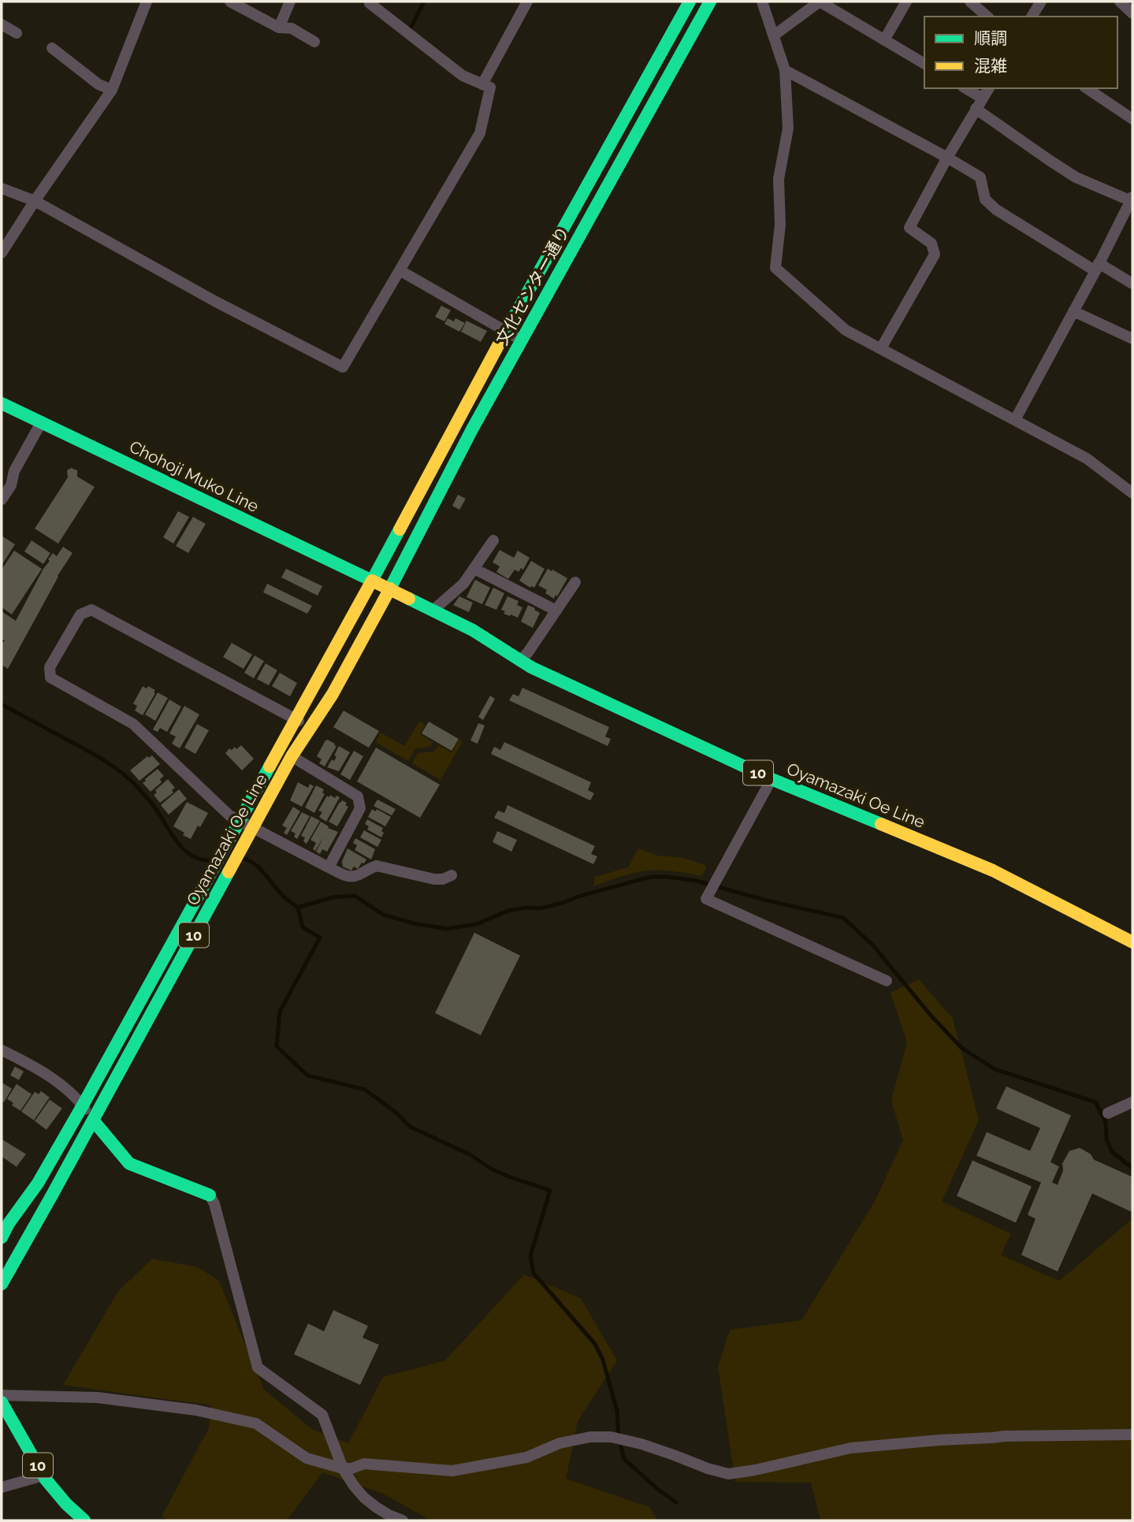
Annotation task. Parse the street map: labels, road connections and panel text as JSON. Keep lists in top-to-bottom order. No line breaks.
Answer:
{"streets":{"main road":["文化センター通り","Chohoji Muko Line","10","Oyamazaki Oe Line"]},"crossings":[["文化センター通り","Chohoji Muko Line"],["文化センター通り","Oyamazaki Oe Line"],["Chohoji Muko Line","Oyamazaki Oe Line"]],"legend":["順調","混雑"]}
